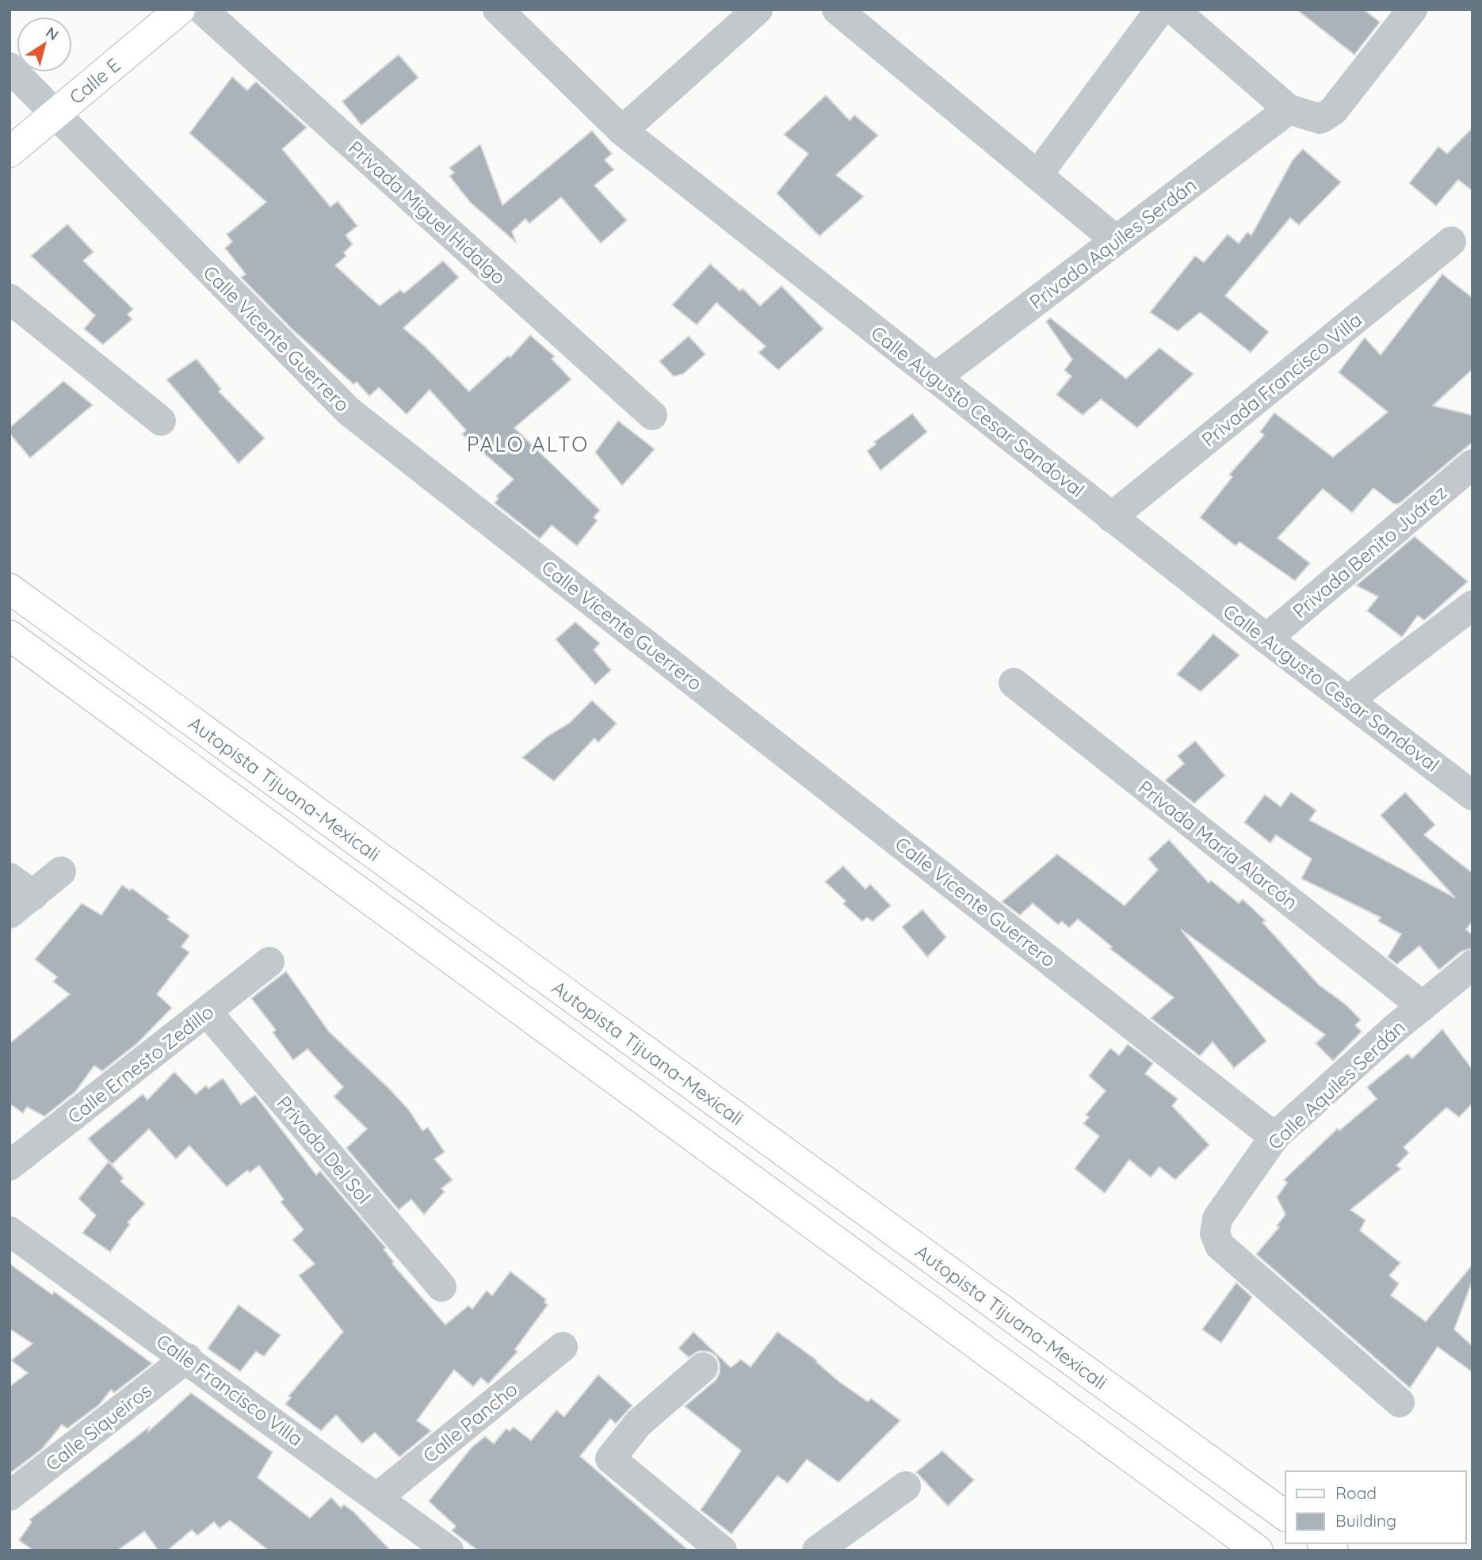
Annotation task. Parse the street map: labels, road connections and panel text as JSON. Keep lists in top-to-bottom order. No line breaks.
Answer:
{"streets":{"main road":["Calle E","Autopista Tijuana-Mexicali"],"street":["Privada Miguel Hidalgo","Privada Aquiles Serdán","Calle Vicente Guerrero","Privada Francisco Villa","Calle Augusto Cesar Sandoval","Privada Benito Juárez","Privada María Alarcón","Calle Ernesto Zedillo","Calle Aquiles Serdán","Privada Del Sol","Calle Francisco Villa","Calle Pancho","Calle Siqueiros"]},"crossings":[["Calle E","Calle Vicente Guerrero"],["Privada Aquiles Serdán","Calle Augusto Cesar Sandoval"],["Calle Vicente Guerrero","Calle Aquiles Serdán"],["Privada Francisco Villa","Calle Augusto Cesar Sandoval"],["Calle Augusto Cesar Sandoval","Privada Benito Juárez"],["Privada María Alarcón","Calle Aquiles Serdán"],["Calle Ernesto Zedillo","Privada Del Sol"],["Calle Francisco Villa","Calle Pancho"],["Calle Francisco Villa","Calle Siqueiros"]],"districts":["PALO ALTO"],"legend":["Road","Building"],"north":"top right"}
